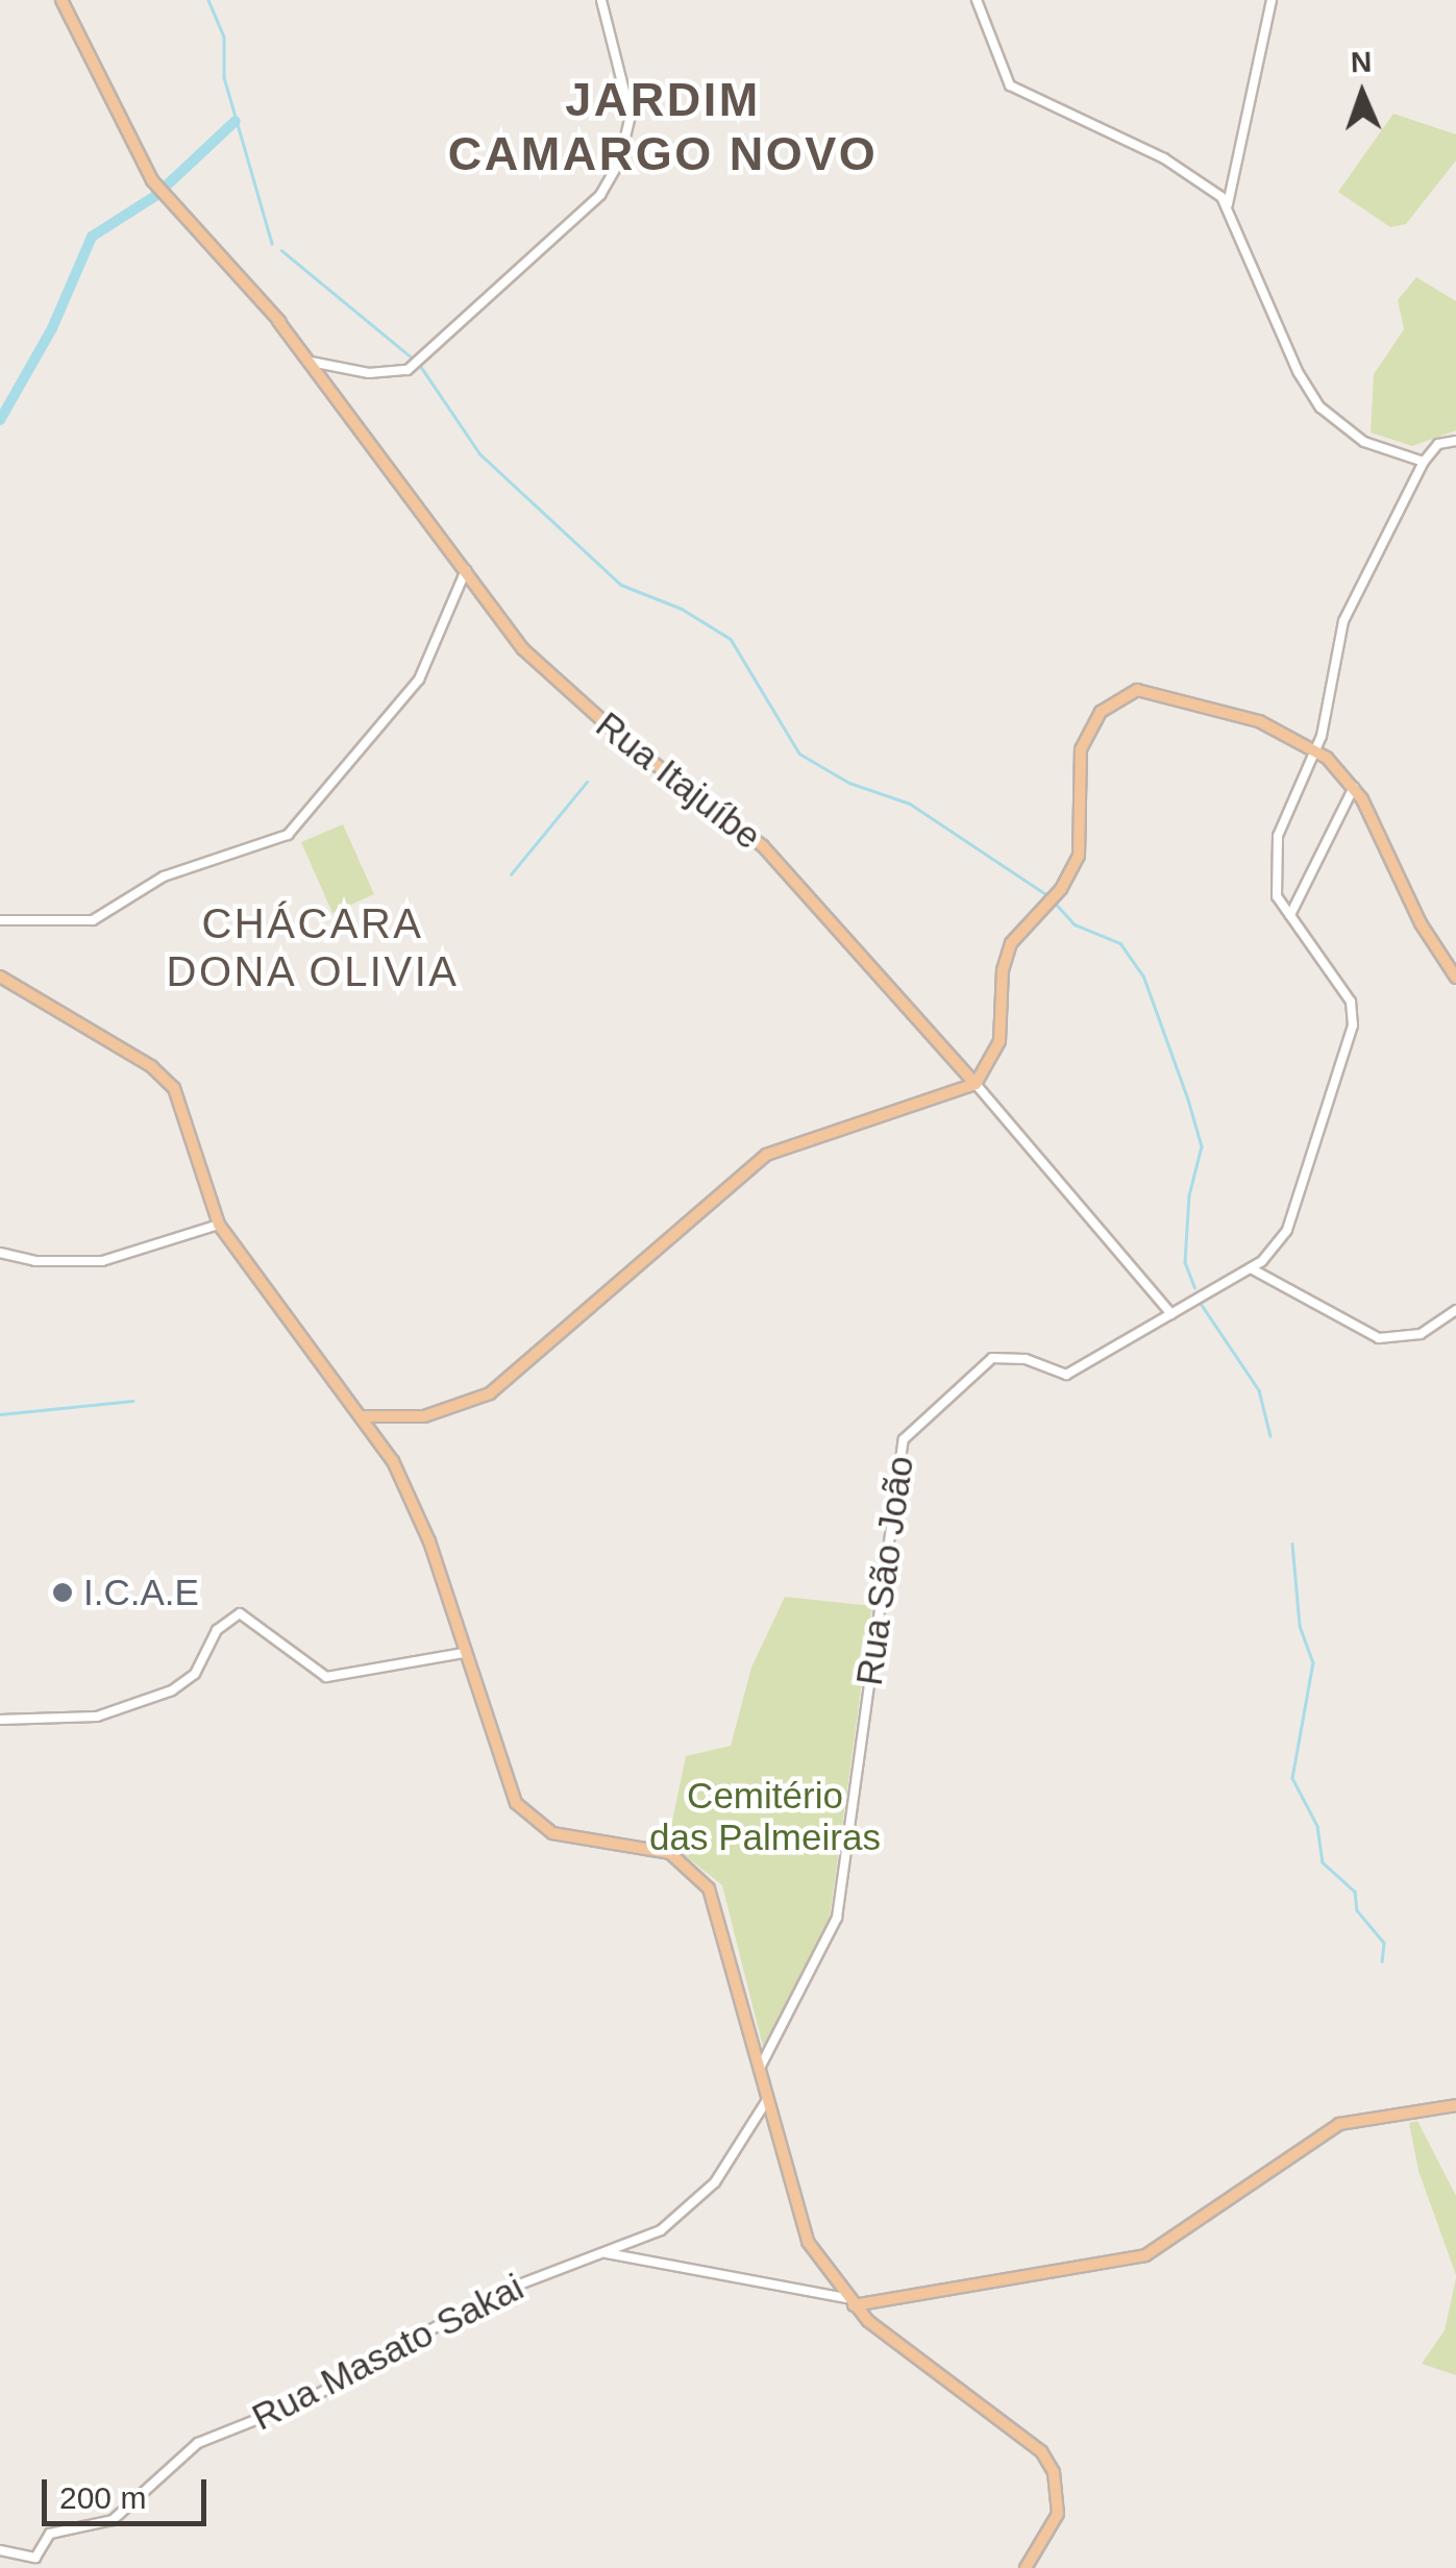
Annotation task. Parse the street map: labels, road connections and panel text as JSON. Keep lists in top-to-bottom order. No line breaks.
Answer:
{"streets":{"main road":["Rua Itajuíbe"],"street":["Rua São João","Rua Masato Sakai"]},"crossings":[["Rua Itajuíbe","Rua São João"]],"districts":["JARDIM CAMARGO NOVO","CHÁCARA DONA OLIVIA"],"parks":["Cemitério das Palmeiras"],"places":["I.C.A.E"],"scale_bar":"200 m","north":"top"}
